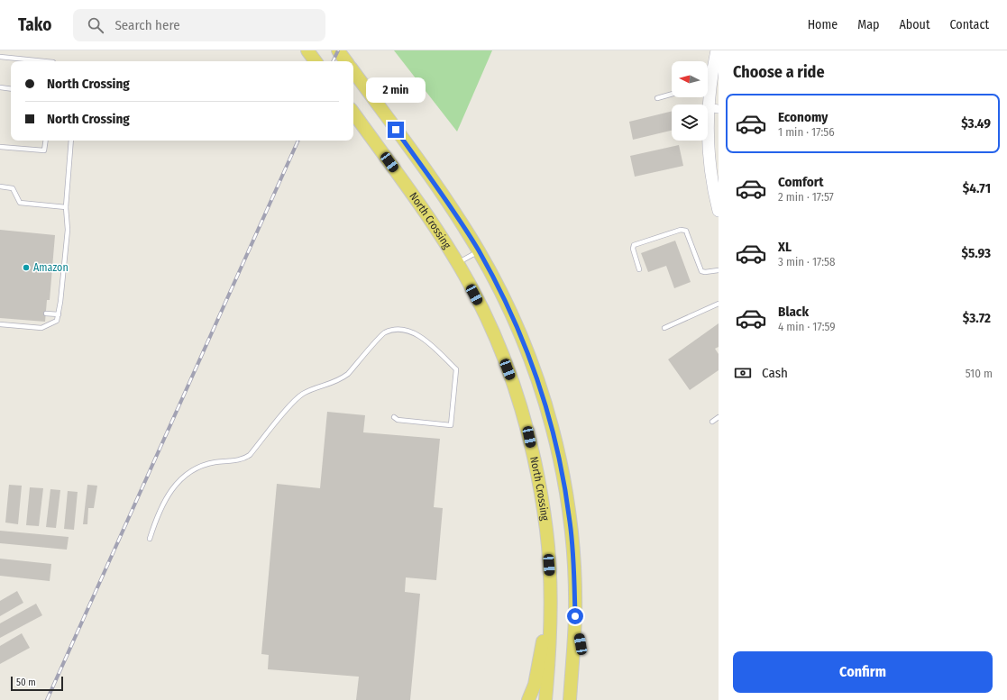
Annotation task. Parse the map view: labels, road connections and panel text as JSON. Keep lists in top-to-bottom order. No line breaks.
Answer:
{"streets":{"main road":["North Crossing"]},"places":["Amazon"],"scale_bar":"50 m","north":"left","page":{"header":"Tako","search":"Search here","nav":["Home","Map","About","Contact"],"heading":"Choose a ride","banner":["North Crossing","North Crossing"],"bubble":"2 min","list":[{"name":"Economy","note":"1 min · 17:56","value":"$3.49"},{"name":"Comfort","note":"2 min · 17:57","value":"$4.71"},{"name":"XL","note":"3 min · 17:58","value":"$5.93"},{"name":"Black","note":"4 min · 17:59","value":"$3.72"}],"pay":["Cash","510 m"],"buttons":"Confirm","scale":"50 m"}}
